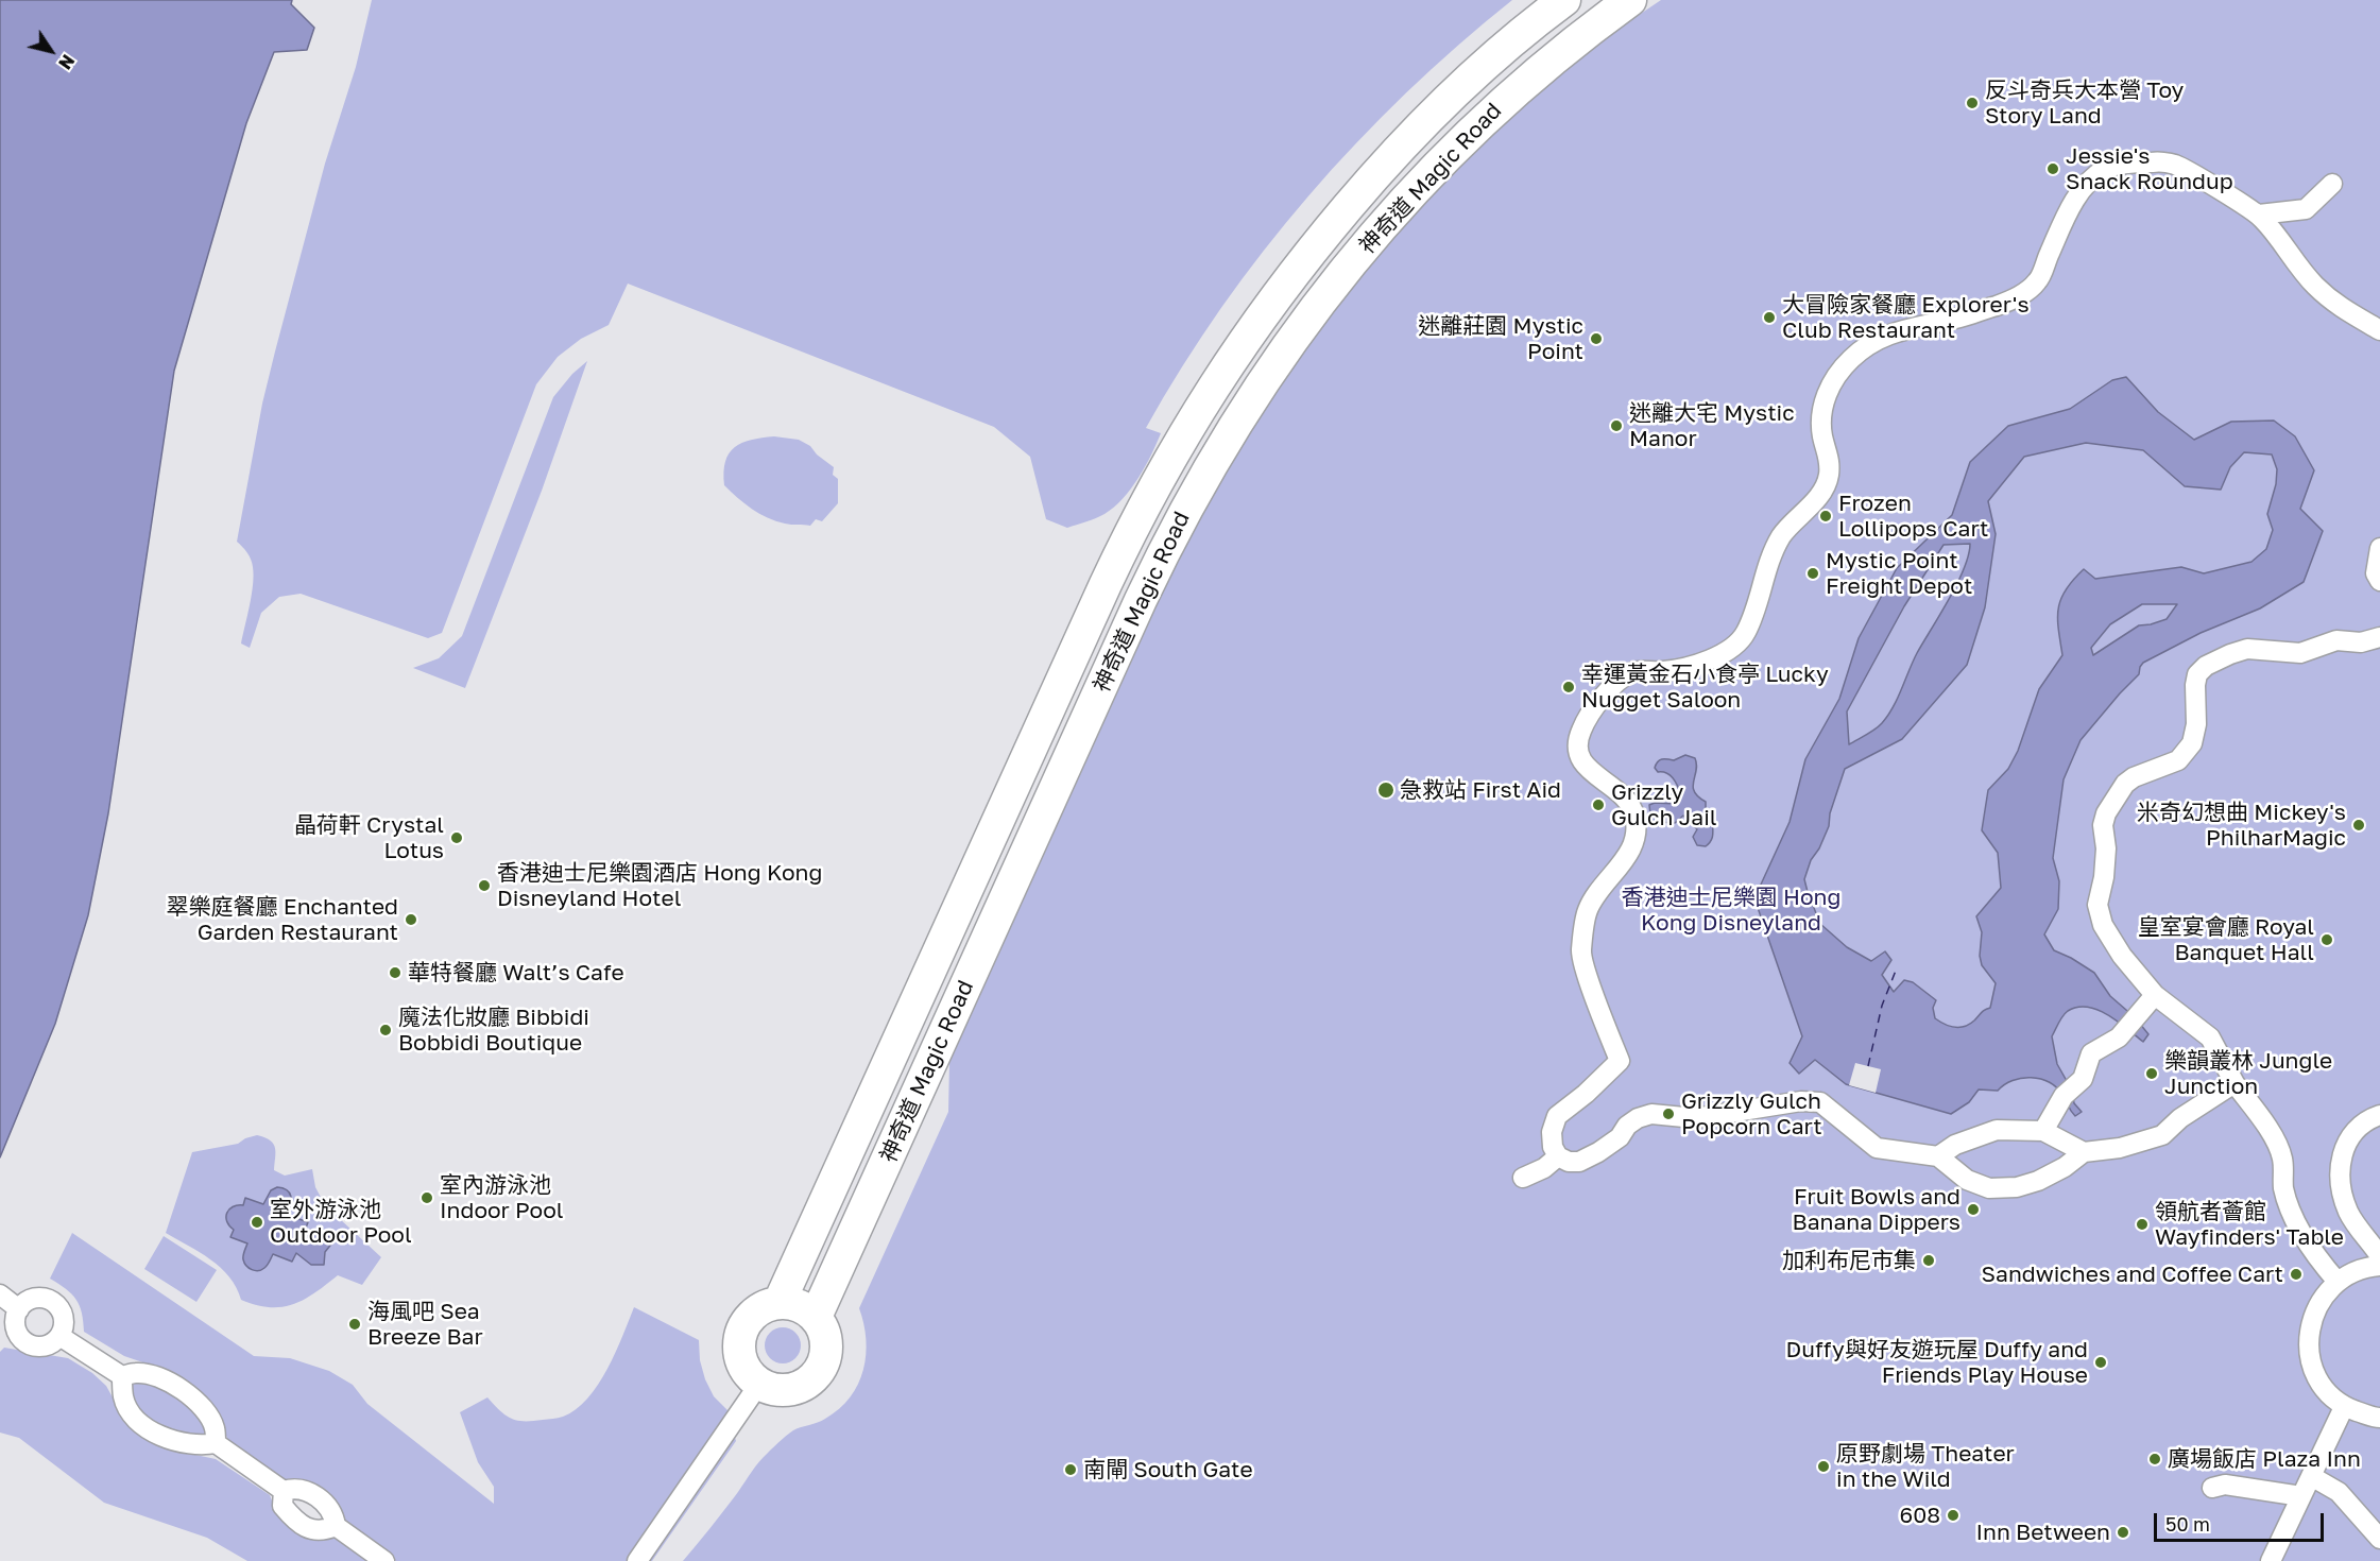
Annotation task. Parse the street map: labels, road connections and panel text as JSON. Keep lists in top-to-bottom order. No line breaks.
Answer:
{"streets":{"street":["神奇道 Magic Road"]},"parks":["香港迪士尼樂園 Hong Kong Disneyland"],"places":["反斗奇兵大本營 Toy Story Land","Jessie's Snack Roundup","大冒險家餐廳 Explorer's Club Restaurant","迷離莊園 Mystic Point","迷離大宅 Mystic Manor","Frozen Lollipops Cart","Mystic Point Freight Depot","幸運黃金石小食亭 Lucky Nugget Saloon","急救站 First Aid","Grizzly Gulch Jail","米奇幻想曲 Mickey's PhilharMagic","晶荷軒 Crystal Lotus","香港迪士尼樂園酒店 Hong Kong Disneyland Hotel","翠樂庭餐廳 Enchanted Garden Restaurant","皇室宴會廳 Royal Banquet Hall","華特餐廳 Walt’s Cafe","魔法化妝廳 Bibbidi Bobbidi Boutique","樂韻叢林 Jungle Junction","Grizzly Gulch Popcorn Cart","室內游泳池 Indoor Pool","Fruit Bowls and Banana Dippers","室外游泳池 Outdoor Pool","領航者薈館 Wayfinders' Table","加利布尼市集","Sandwiches and Coffee Cart","海風吧 Sea Breeze Bar","Duffy與好友遊玩屋 Duffy and Friends Play House","廣場飯店 Plaza Inn","原野劇場 Theater in the Wild","南閘 South Gate","608","Inn Between"],"scale_bar":"50 m","north":"bottom right"}
